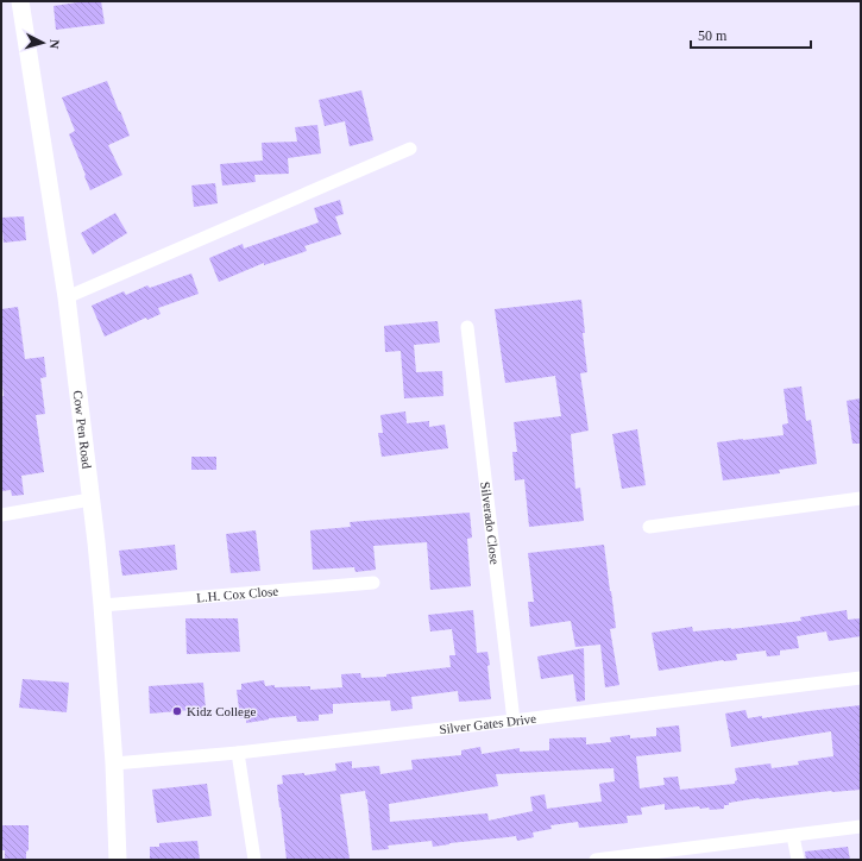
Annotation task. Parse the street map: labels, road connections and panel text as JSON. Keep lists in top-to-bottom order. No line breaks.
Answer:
{"streets":{"main road":["Cow Pen Road"],"street":["Silverado Close","L.H. Cox Close","Silver Gates Drive"]},"crossings":[["Cow Pen Road","L.H. Cox Close"],["Cow Pen Road","Silver Gates Drive"],["Silverado Close","Silver Gates Drive"]],"places":["Kidz College"],"scale_bar":"50 m","north":"right"}
